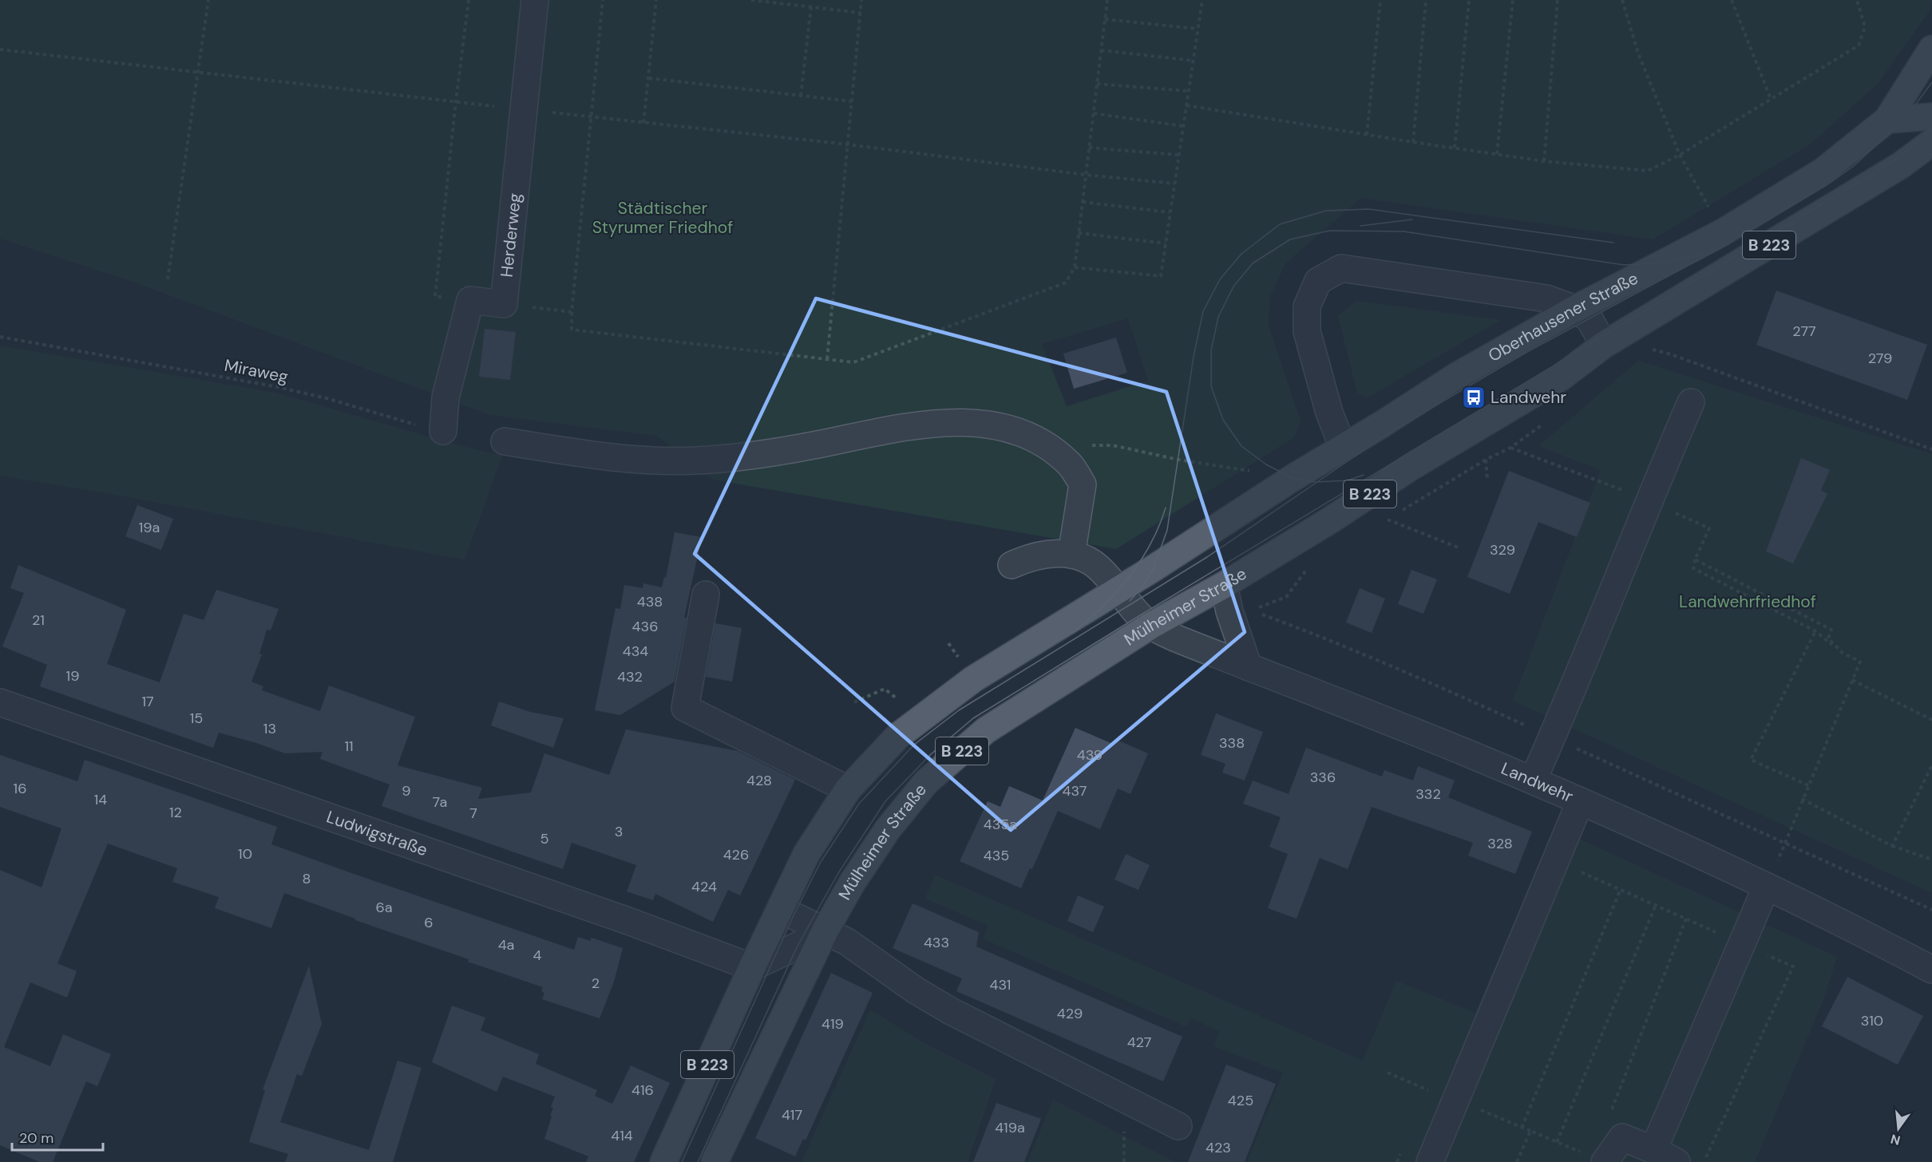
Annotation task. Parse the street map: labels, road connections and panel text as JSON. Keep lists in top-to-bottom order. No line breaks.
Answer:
{"streets":{"main road":["B 223","Oberhausener Straße","Mülheimer Straße"],"street":["Herderweg","Landwehr","Ludwigstraße"],"path":["Miraweg"]},"crossings":[["B 223","Oberhausener Straße"],["B 223","Mülheimer Straße"],["B 223","Landwehr"],["B 223","Ludwigstraße"],["Oberhausener Straße","Landwehr"],["Mülheimer Straße","Landwehr"]],"parks":["Städtischer Styrumer Friedhof","Landwehrfriedhof"],"places":{"bus stop":["Landwehr"]},"house_numbers":["277","279","19a","329","438","21","436","434","19","432","17","15","13","338","11","439","336","428","16","9","437","332","14","7a","12","7","435a","3","5","328","10","426","435","8","424","6a","6","433","4a","4","2","431","429","310","419","427","416","425","417","419a","414","423"],"scale_bar":"20 m","north":"bottom"}
